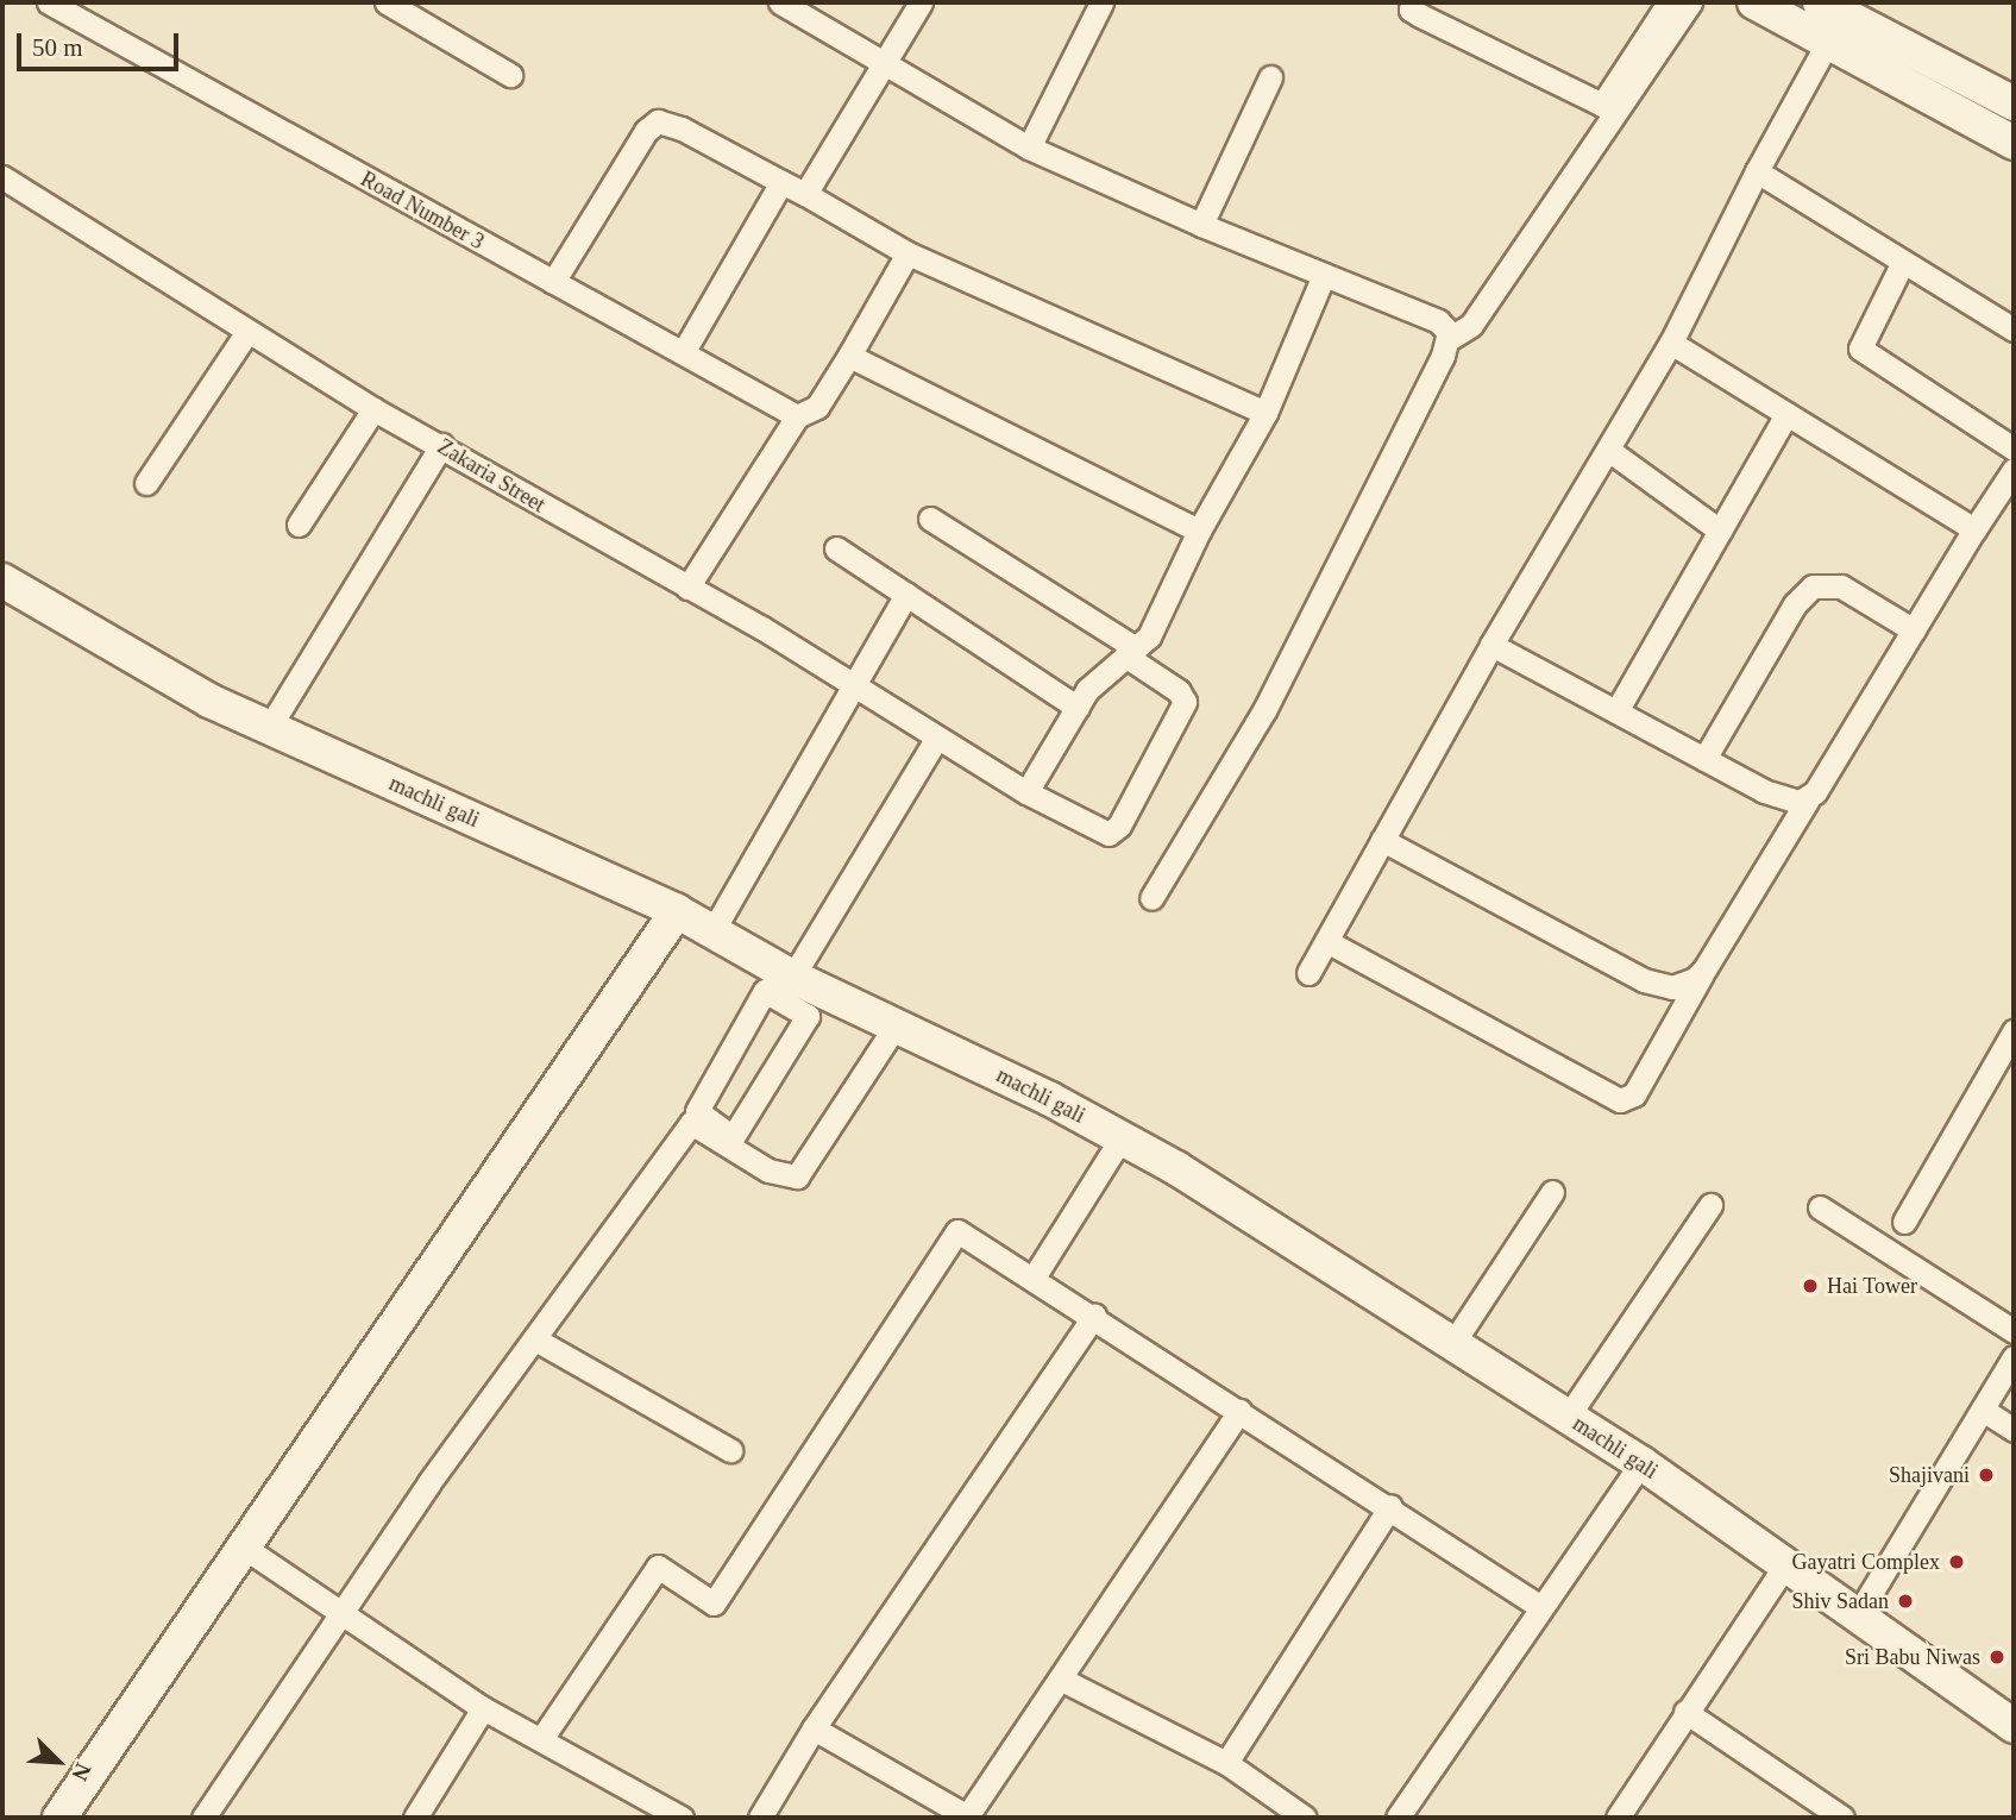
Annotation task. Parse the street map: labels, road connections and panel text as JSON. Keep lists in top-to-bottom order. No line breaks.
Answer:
{"streets":{"street":["Road Number 3","Zakaria Street","machli gali"]},"places":["Hai Tower","Shajivani","Gayatri Complex","Shiv Sadan","Sri Babu Niwas"],"scale_bar":"50 m","north":"bottom right"}
